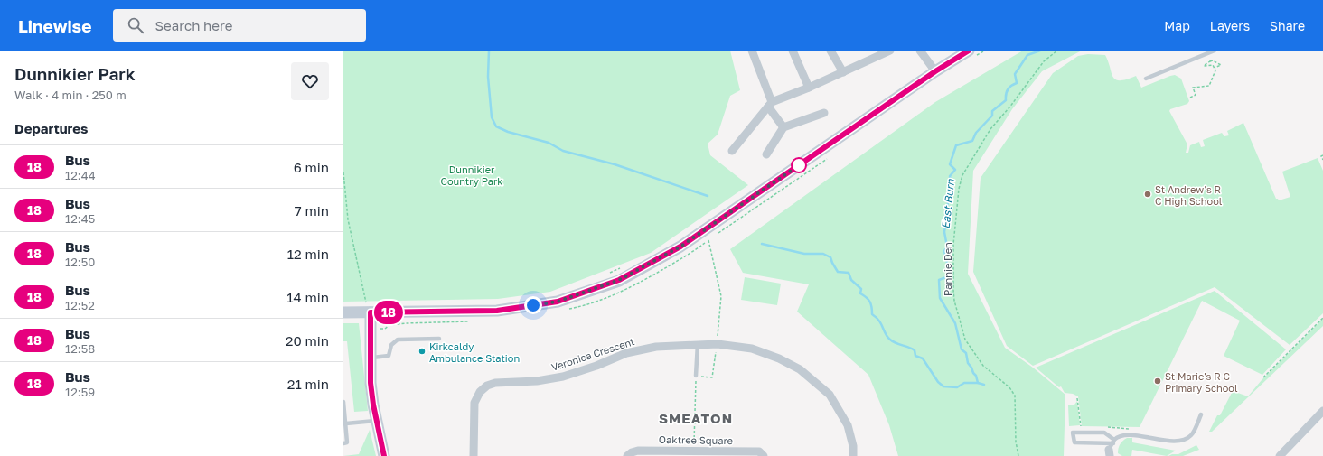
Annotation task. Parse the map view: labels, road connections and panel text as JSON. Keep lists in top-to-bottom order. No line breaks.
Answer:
{"streets":{"street":["Veronica Crescent","Oaktree Square"],"path":["Pannie Den"]},"districts":["SMEATON"],"water":["East Burn"],"parks":["Dunnikier Country Park"],"places":["St Andrew's R C High School","Kirkcaldy Ambulance Station","St Marie's R C Primary School"],"lines":["bus line 18"],"page":{"header":"Linewise","search":"Search here","nav":["Map","Layers","Share"],"heading":[["Dunnikier Park","Walk · 4 min · 250 m"],"Departures"],"on_map":"18","list":[{"mark":"18","name":"Bus","note":"12:44","value":"6 min"},{"mark":"18","name":"Bus","note":"12:45","value":"7 min"},{"mark":"18","name":"Bus","note":"12:50","value":"12 min"},{"mark":"18","name":"Bus","note":"12:52","value":"14 min"},{"mark":"18","name":"Bus","note":"12:58","value":"20 min"},{"mark":"18","name":"Bus","note":"12:59","value":"21 min"}]}}
